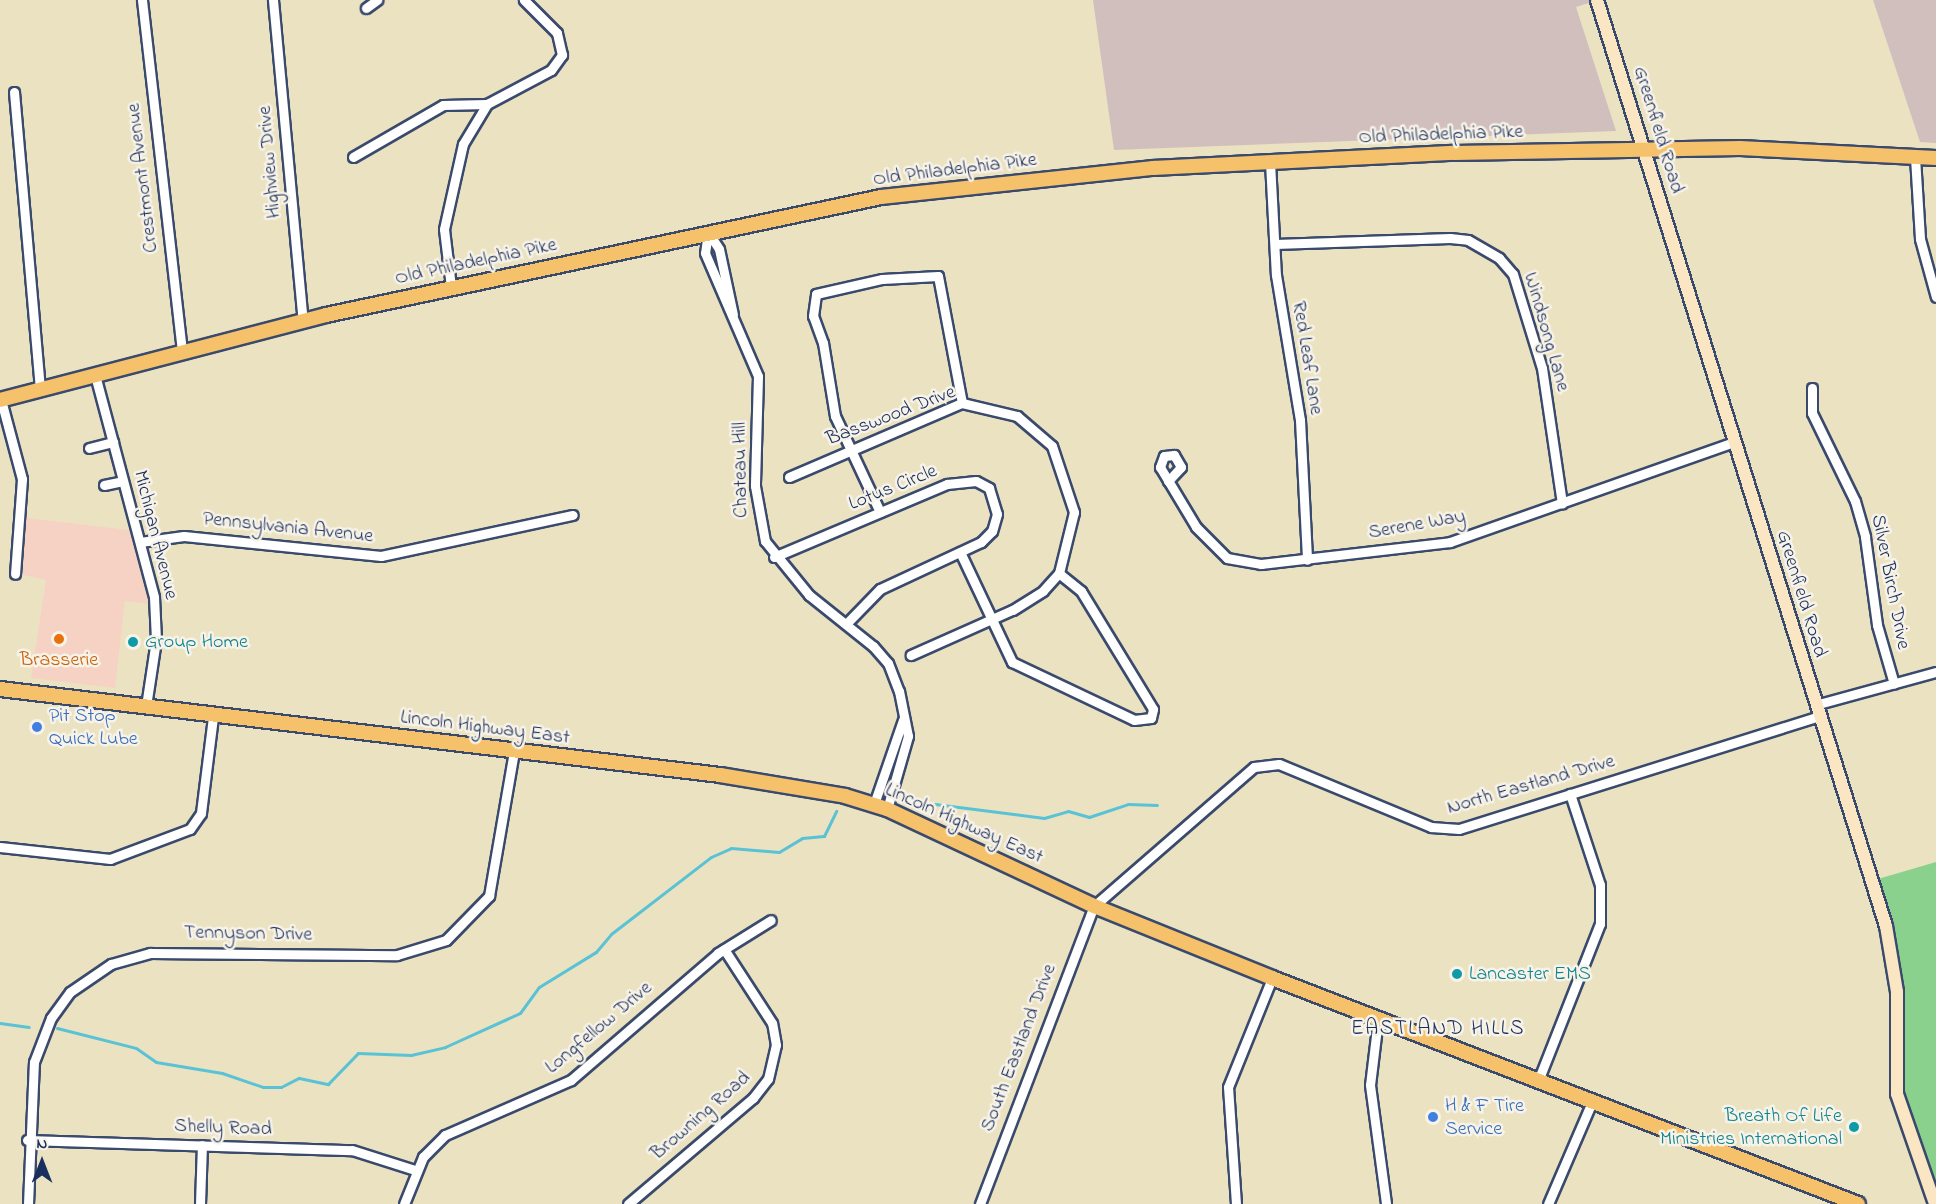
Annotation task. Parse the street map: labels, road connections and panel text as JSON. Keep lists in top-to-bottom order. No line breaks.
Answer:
{"streets":{"main road":["Greenfield Road","Old Philadelphia Pike","Lincoln Highway East"],"street":["Highview Drive","Crestmont Avenue","Windsong Lane","Red Leaf Lane","Basswood Drive","Chateau Hill","Lotus Circle","Serene Way","Pennsylvania Avenue","Michigan Avenue","Silver Birch Drive","North Eastland Drive","Tennyson Drive","Longfellow Drive","South Eastland Drive","Browning Road","Shelly Road"]},"crossings":[["Greenfield Road","Old Philadelphia Pike"],["Greenfield Road","Serene Way"],["Greenfield Road","North Eastland Drive"],["Old Philadelphia Pike","Highview Drive"],["Old Philadelphia Pike","Crestmont Avenue"],["Old Philadelphia Pike","Red Leaf Lane"],["Old Philadelphia Pike","Chateau Hill"],["Old Philadelphia Pike","Michigan Avenue"],["Windsong Lane","Red Leaf Lane"],["Windsong Lane","Serene Way"],["Red Leaf Lane","Serene Way"],["Chateau Hill","Lotus Circle"],["Chateau Hill","Lincoln Highway East"],["Pennsylvania Avenue","Michigan Avenue"],["Michigan Avenue","Lincoln Highway East"],["Silver Birch Drive","North Eastland Drive"],["Lincoln Highway East","North Eastland Drive"],["Lincoln Highway East","Tennyson Drive"],["Lincoln Highway East","South Eastland Drive"],["North Eastland Drive","South Eastland Drive"],["Tennyson Drive","Shelly Road"],["Longfellow Drive","Browning Road"],["Longfellow Drive","Shelly Road"]],"districts":["EASTLAND HILLS"],"places":["Brasserie","Group Home","Pit Stop Quick Lube","Lancaster EMS","H & F Tire Service","Breath Of Life Ministries International"],"north":"top"}
